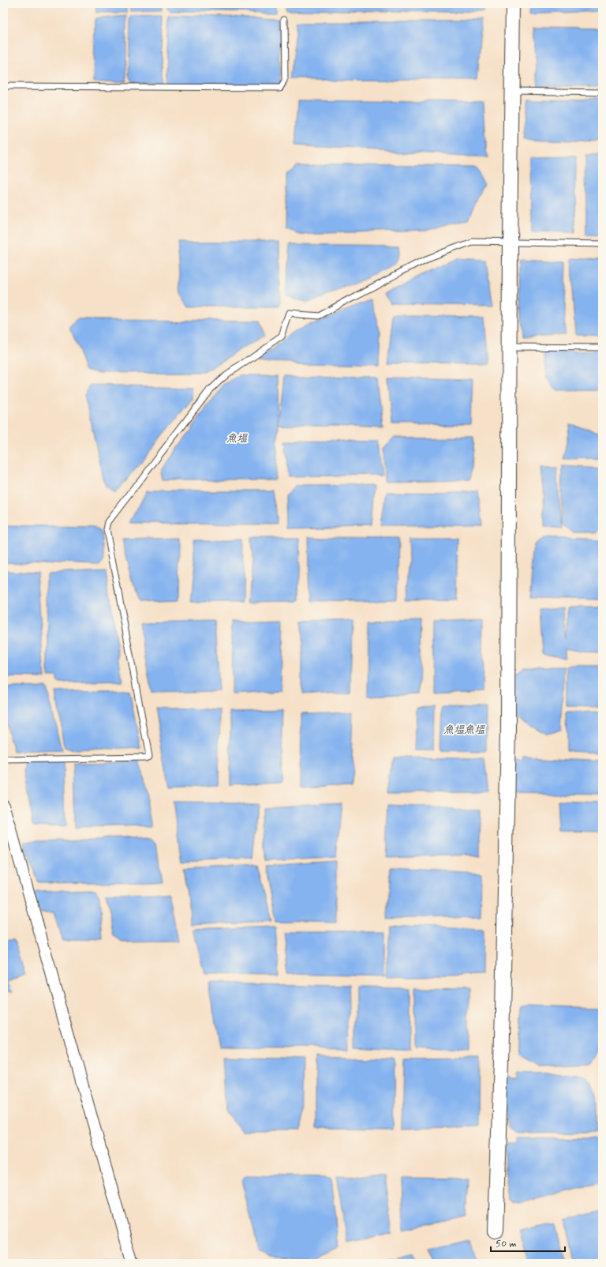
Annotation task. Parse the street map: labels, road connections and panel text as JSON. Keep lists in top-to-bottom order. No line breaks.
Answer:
{"water":["魚塭","魚塭魚塭"],"scale_bar":"50 m"}
